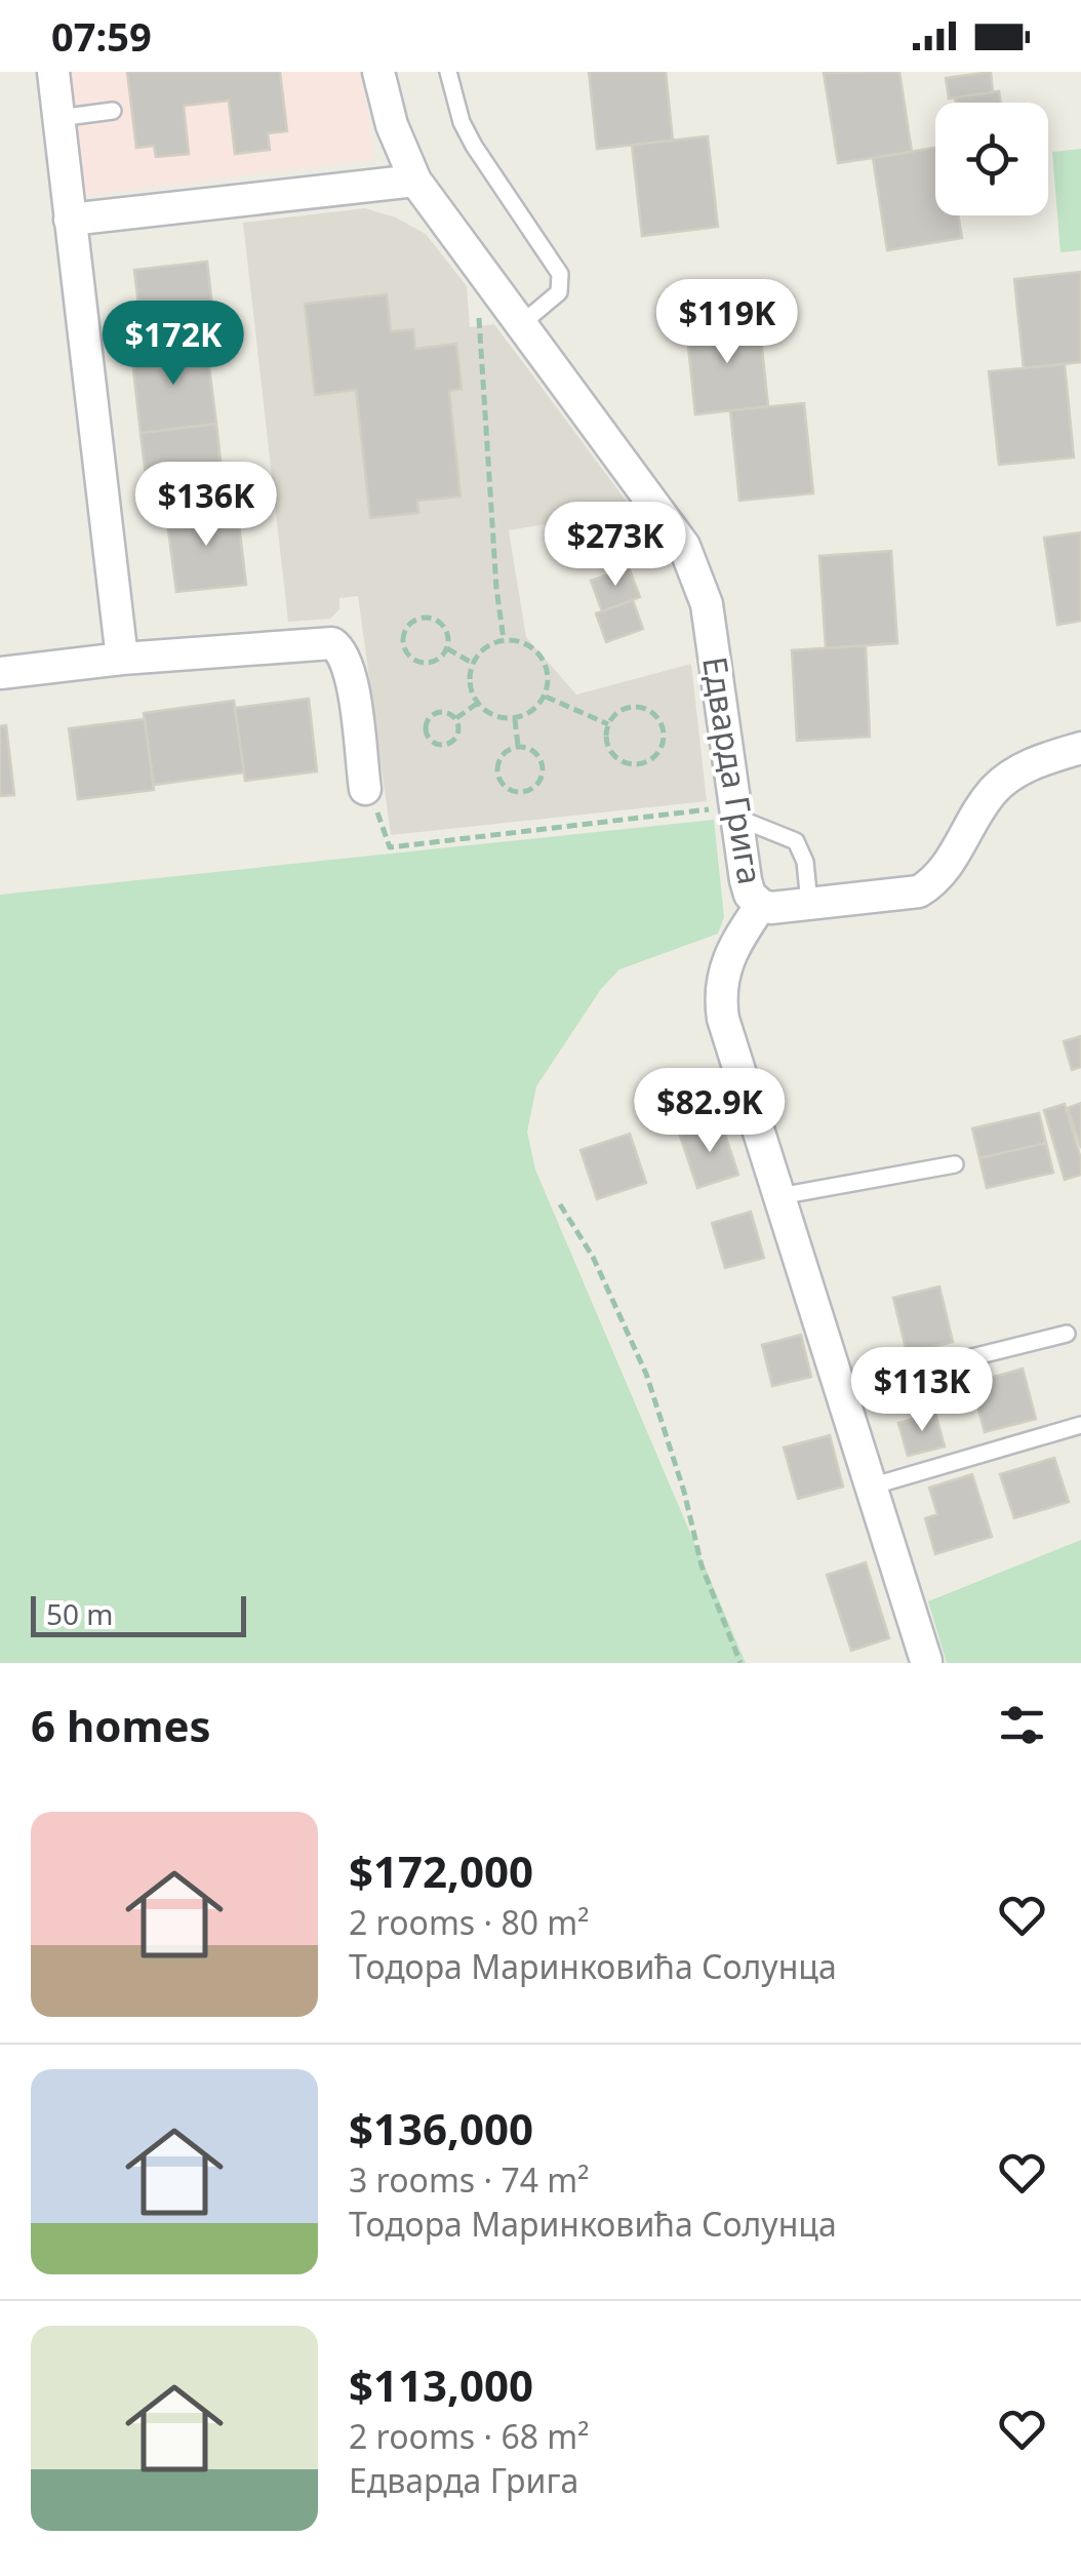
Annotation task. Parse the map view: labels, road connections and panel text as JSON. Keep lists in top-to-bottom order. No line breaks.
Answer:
{"streets":{"street":["Едварда Грига"]},"scale_bar":"50 m","page":{"status":"07:59","price":["$119K","$172K","$136K","$273K","$82.9K","$113K"],"scale":"50 m","heading":"6 homes","list":[{"name":"$172,000","note":"2 rooms · 80 m² · Тодора Маринковића Солунца"},{"name":"$136,000","note":"3 rooms · 74 m² · Тодора Маринковића Солунца"},{"name":"$113,000","note":"2 rooms · 68 m² · Едварда Грига"}]}}
